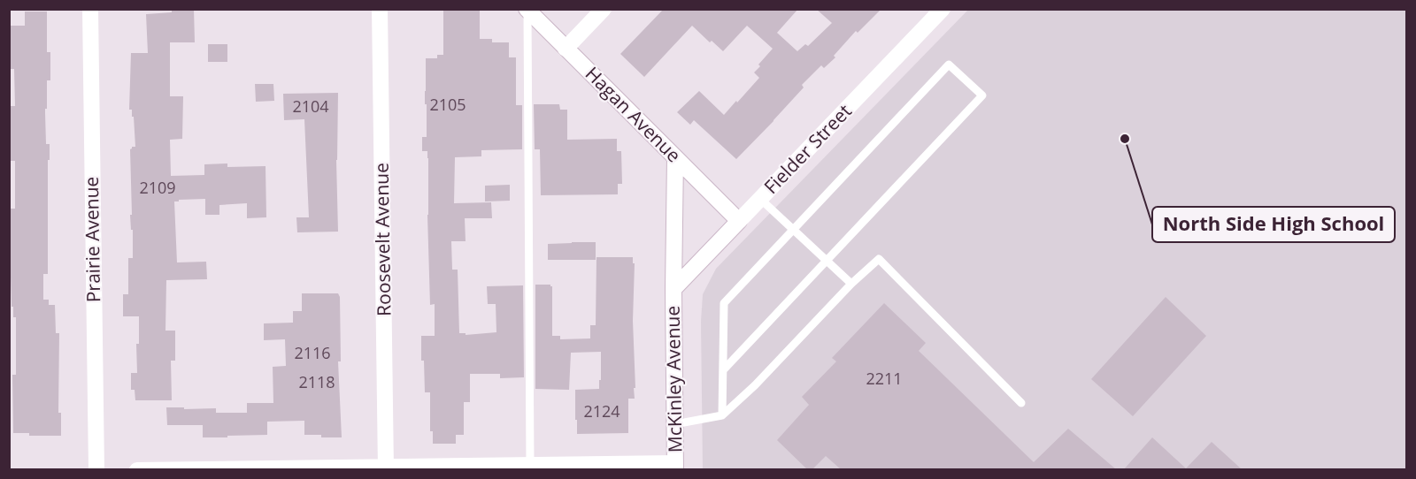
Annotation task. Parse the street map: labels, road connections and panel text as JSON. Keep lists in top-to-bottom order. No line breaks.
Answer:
{"streets":{"street":["Hagan Avenue","Fielder Street","Prairie Avenue","Roosevelt Avenue","McKinley Avenue"]},"crossings":[["Hagan Avenue","Fielder Street"],["Hagan Avenue","McKinley Avenue"],["Fielder Street","McKinley Avenue"]],"places":["North Side High School"],"house_numbers":["2105","2104","2109","2116","2211","2118","2124"]}
